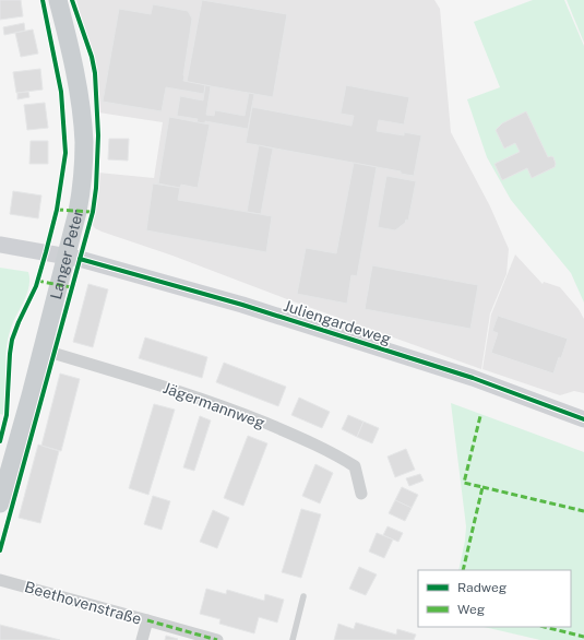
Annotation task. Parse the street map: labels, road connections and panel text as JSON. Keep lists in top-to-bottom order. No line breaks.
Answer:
{"streets":{"main road":["Langer Peter"],"street":["Juliengardeweg","Jägermannweg","Beethovenstraße"]},"crossings":[["Langer Peter","Juliengardeweg"],["Langer Peter","Jägermannweg"]],"legend":["Radweg","Weg"]}
